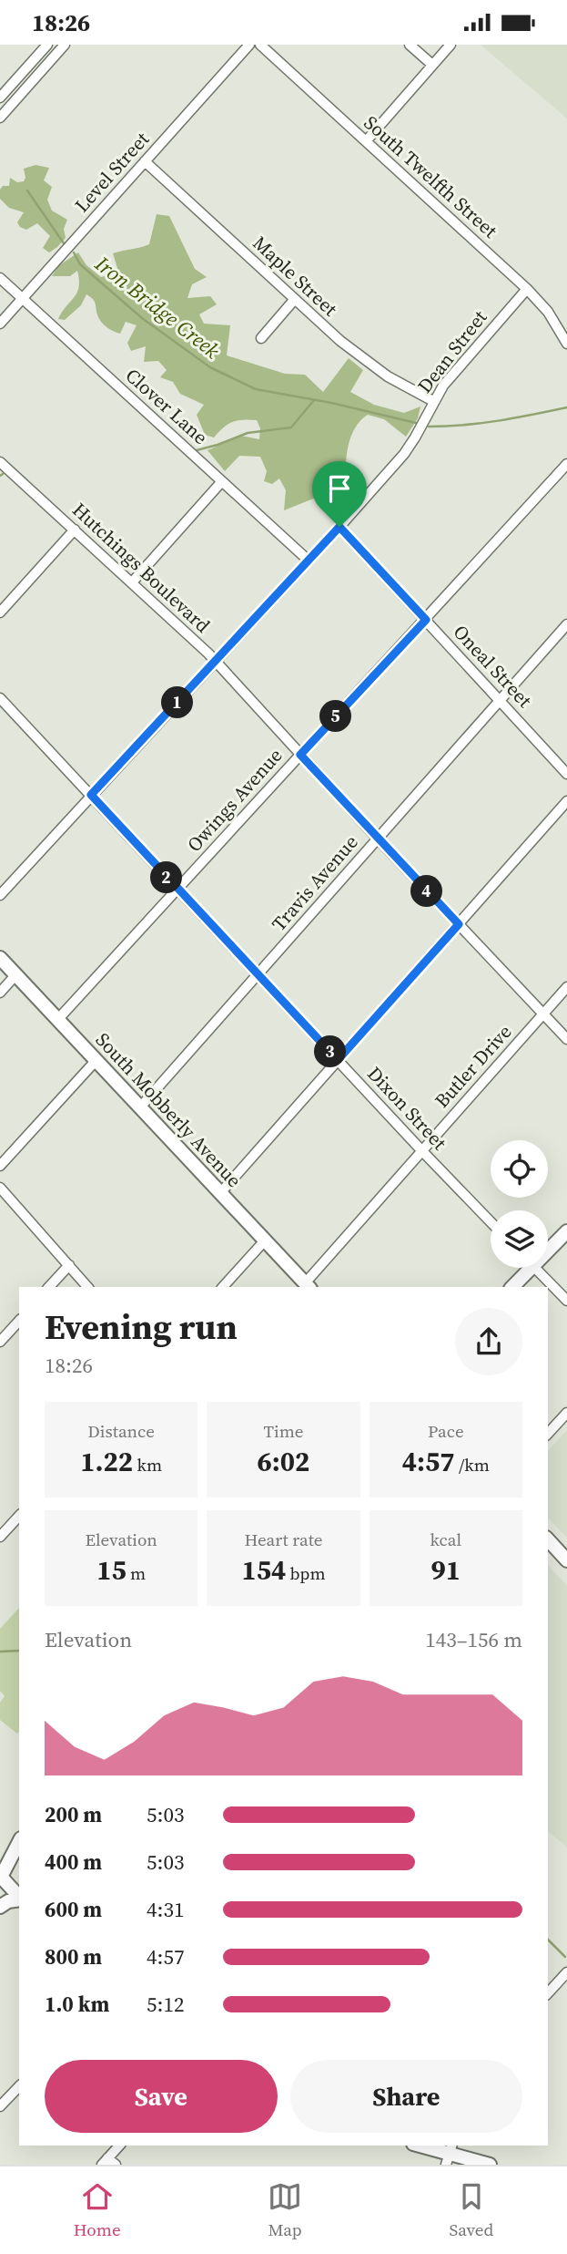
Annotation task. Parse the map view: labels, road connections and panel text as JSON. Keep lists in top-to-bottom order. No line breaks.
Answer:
{"streets":{"main road":["South Mobberly Avenue"],"street":["Level Street","South Twelfth Street","Maple Street","Dean Street","Clover Lane","Hutchings Boulevard","Oneal Street","Owings Avenue","Travis Avenue","Butler Drive","Dixon Street"]},"crossings":[["Level Street","Maple Street"],["Level Street","Clover Lane"],["South Twelfth Street","Dean Street"],["Maple Street","Dean Street"],["Dean Street","Clover Lane"],["Dean Street","Hutchings Boulevard"],["Dean Street","Oneal Street"],["Dean Street","Dixon Street"],["Hutchings Boulevard","Owings Avenue"],["Hutchings Boulevard","Travis Avenue"],["Hutchings Boulevard","Butler Drive"],["Oneal Street","Owings Avenue"],["Oneal Street","Travis Avenue"],["Owings Avenue","Dixon Street"],["Owings Avenue","South Mobberly Avenue"],["Travis Avenue","Dixon Street"],["Travis Avenue","South Mobberly Avenue"],["Butler Drive","Dixon Street"],["Butler Drive","South Mobberly Avenue"]],"water":["Iron Bridge Creek"],"page":{"status":"18:26","pins":["1","5","2","4","3"],"heading":["Evening run","18:26"],"stats":[["Distance","1.22 km"],["Time","6:02"],["Pace","4:57 /km"],["Elevation","15 m"],["Heart rate","154 bpm"],["kcal","91"]],"chart":["Elevation","143–156 m"],"list":[{"name":"200 m","note":"5:03"},{"name":"400 m","note":"5:03"},{"name":"600 m","note":"4:31"},{"name":"800 m","note":"4:57"},{"name":"1.0 km","note":"5:12"}],"buttons":["Save","Share"],"tabs":["Home","Map","Saved"]}}
